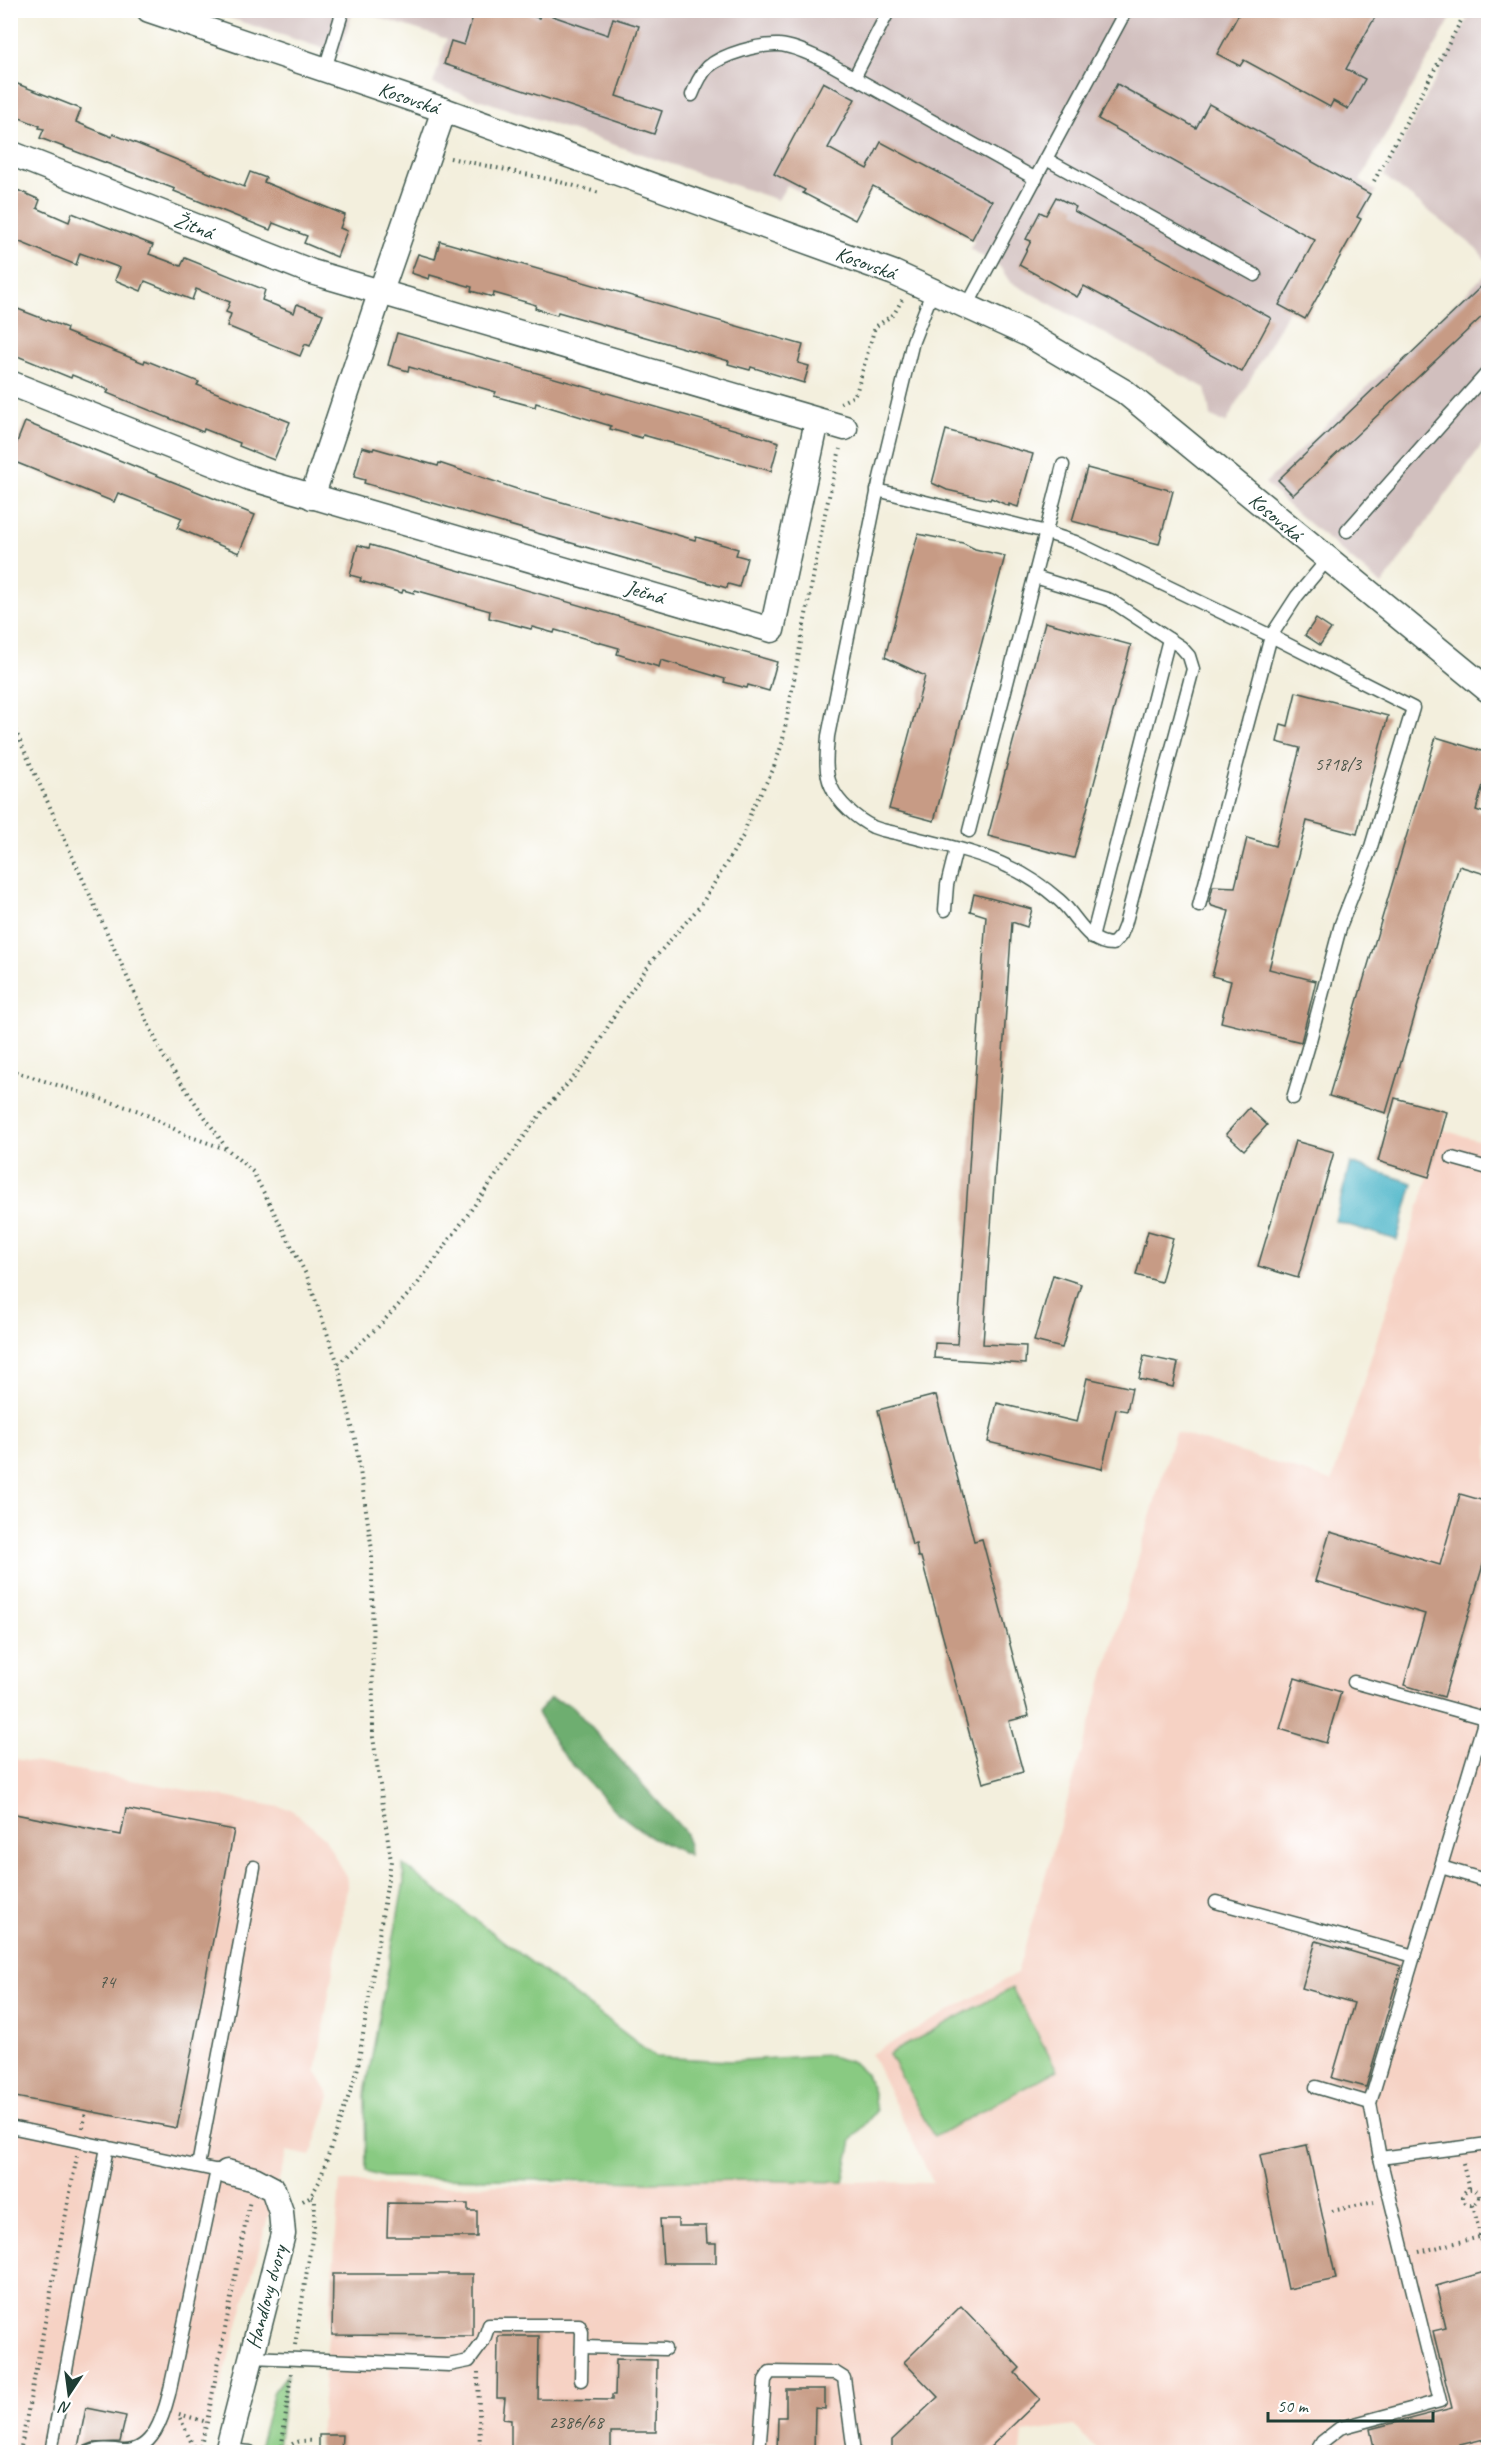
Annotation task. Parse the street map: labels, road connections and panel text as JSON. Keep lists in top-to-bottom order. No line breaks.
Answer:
{"streets":{"street":["Kosovská","Žitná","Ječná","Handlovy dvory"]},"house_numbers":["5718/3","74","2386/68"],"scale_bar":"50 m","north":"bottom"}
